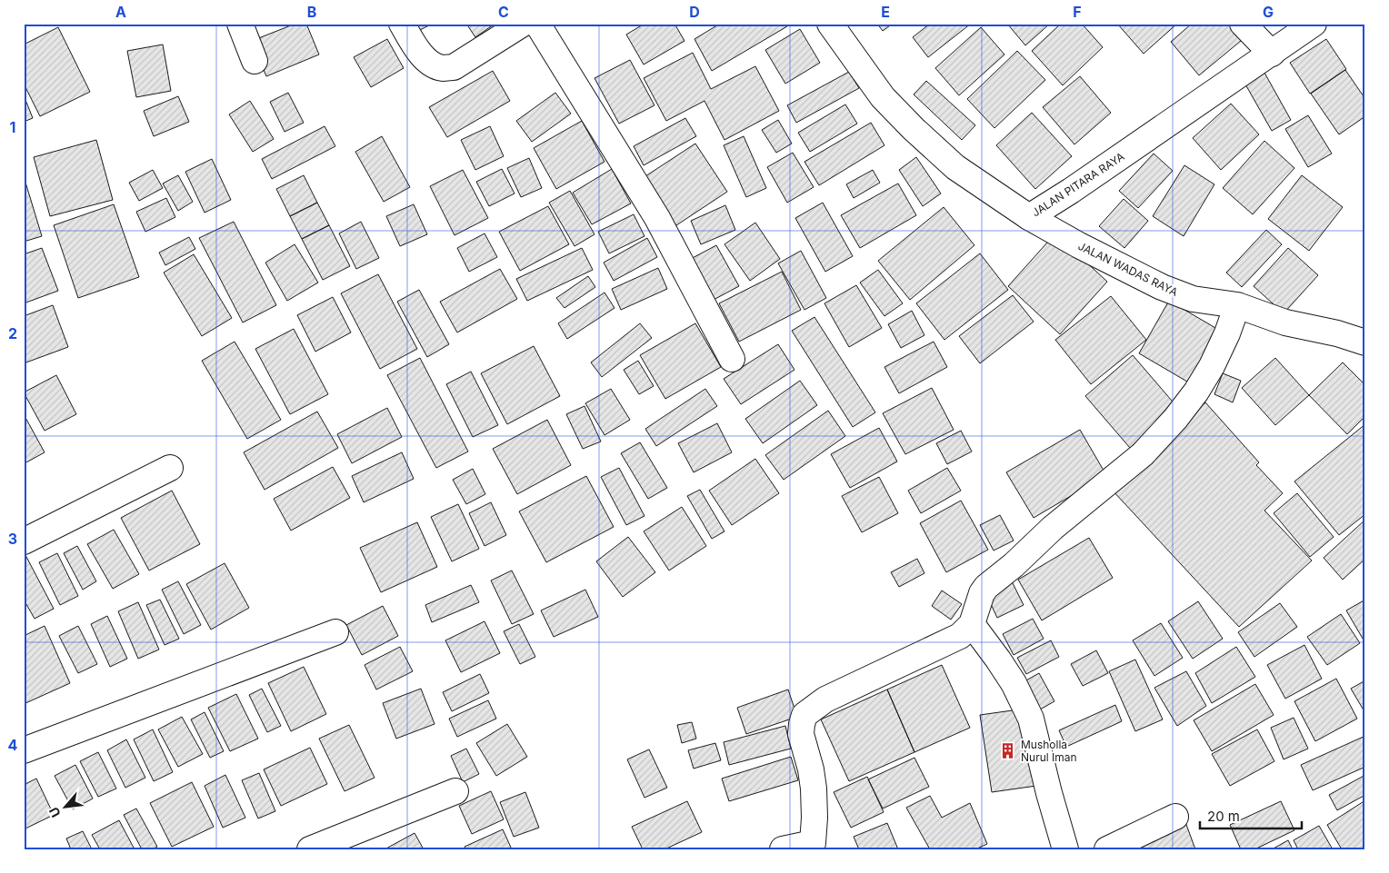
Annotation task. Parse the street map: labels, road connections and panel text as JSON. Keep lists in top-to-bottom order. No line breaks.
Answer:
{"streets":{"street":["JALAN PITARA RAYA","JALAN WADAS RAYA"]},"crossings":[["JALAN PITARA RAYA","JALAN WADAS RAYA"]],"places":{"building":["Musholla Nurul Iman"]},"scale_bar":"20 m","north":"bottom left","grid":{"columns":["A","B","C","D","E","F","G"],"rows":["1","2","3","4"]}}
